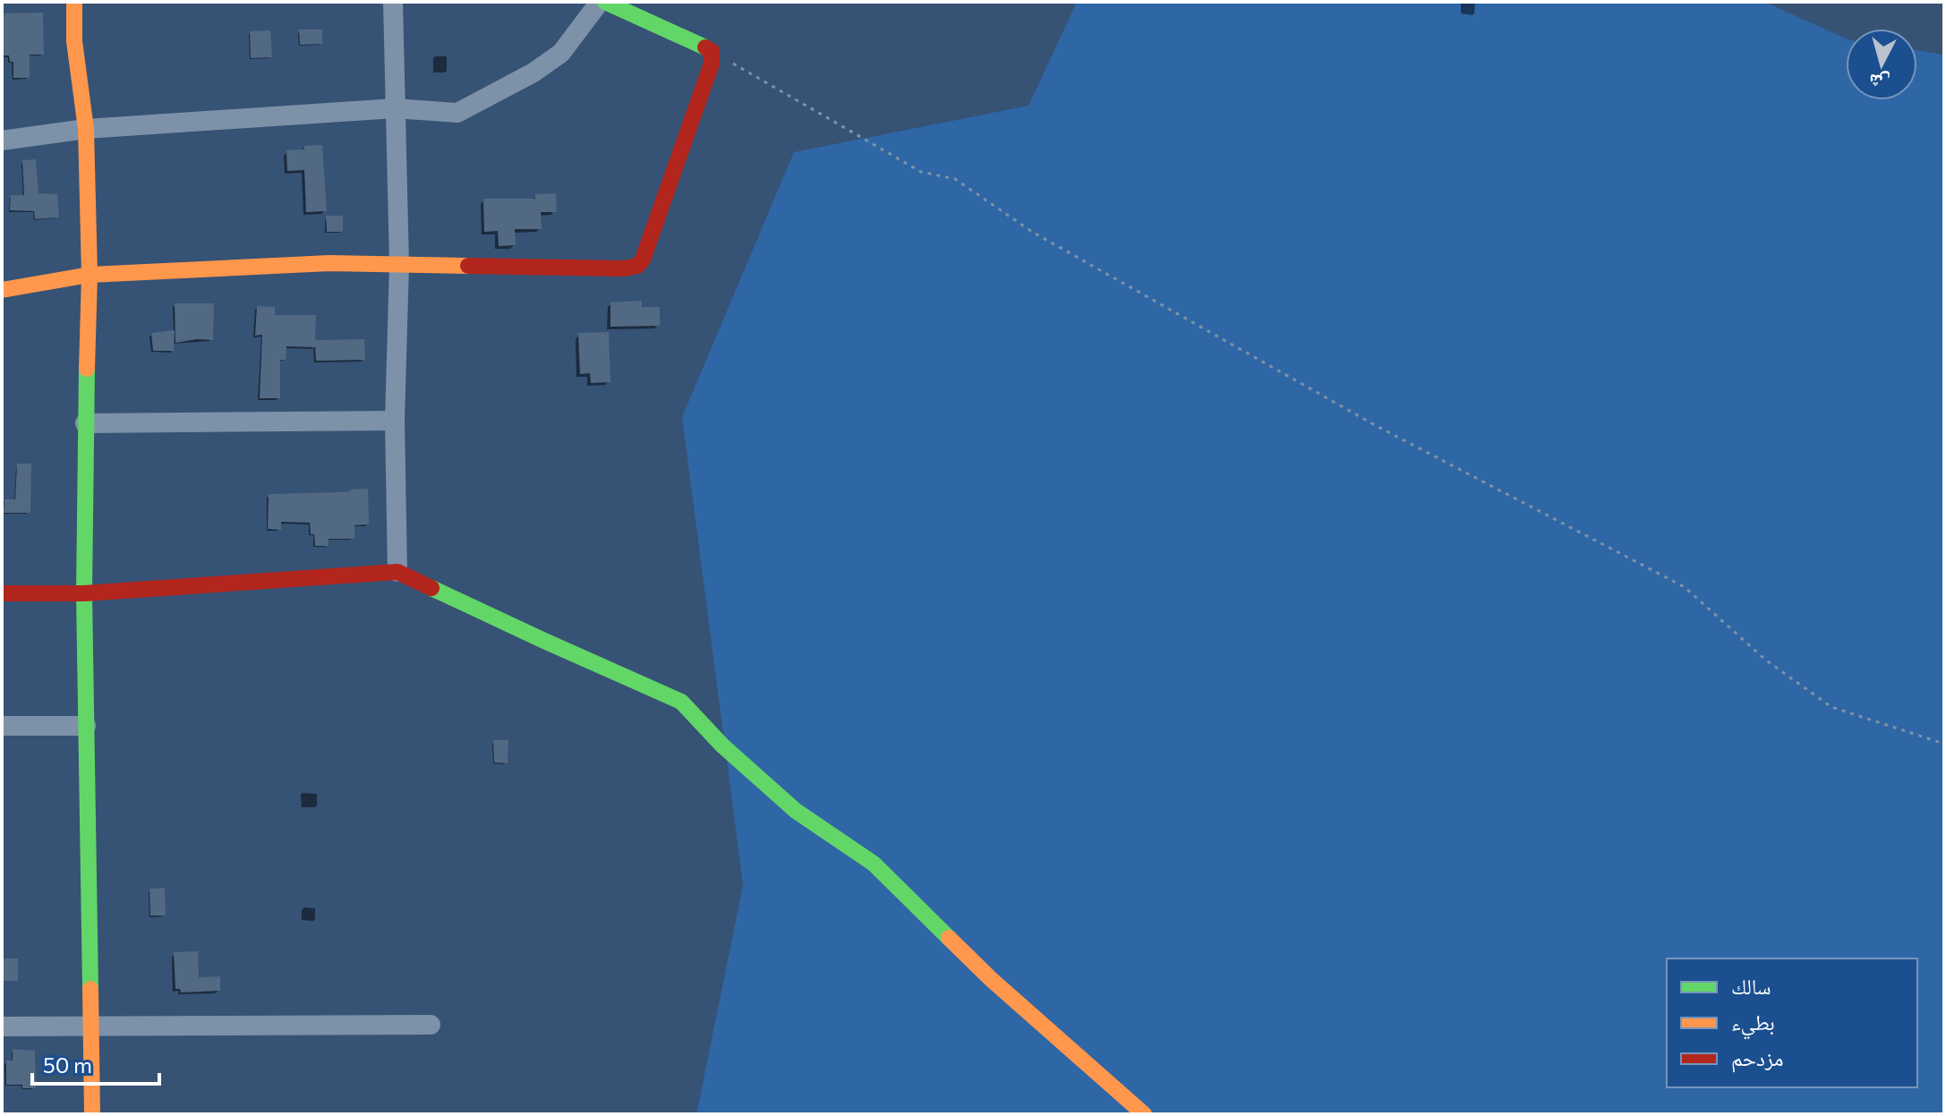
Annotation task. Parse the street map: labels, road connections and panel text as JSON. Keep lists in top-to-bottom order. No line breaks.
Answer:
{"legend":["سالك","بطيء","مزدحم"],"scale_bar":"50 m","north":"bottom"}
